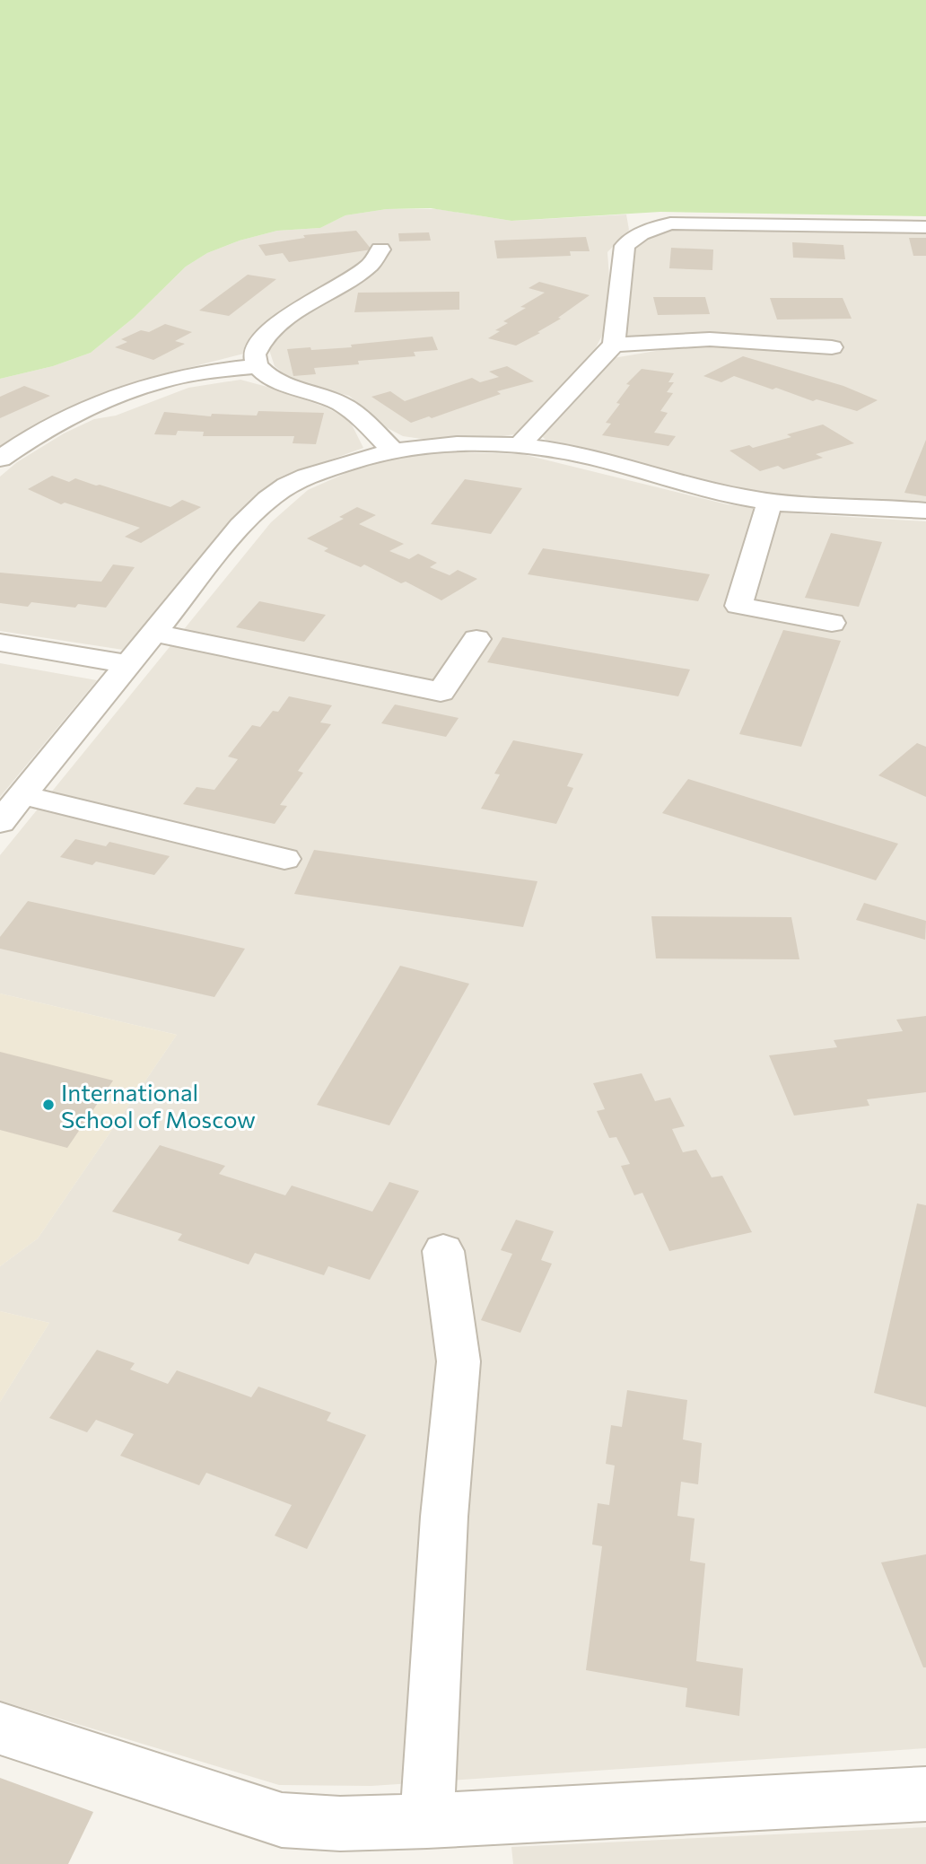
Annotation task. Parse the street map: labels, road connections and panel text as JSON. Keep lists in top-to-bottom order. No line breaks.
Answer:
{"places":["International School of Moscow"]}
